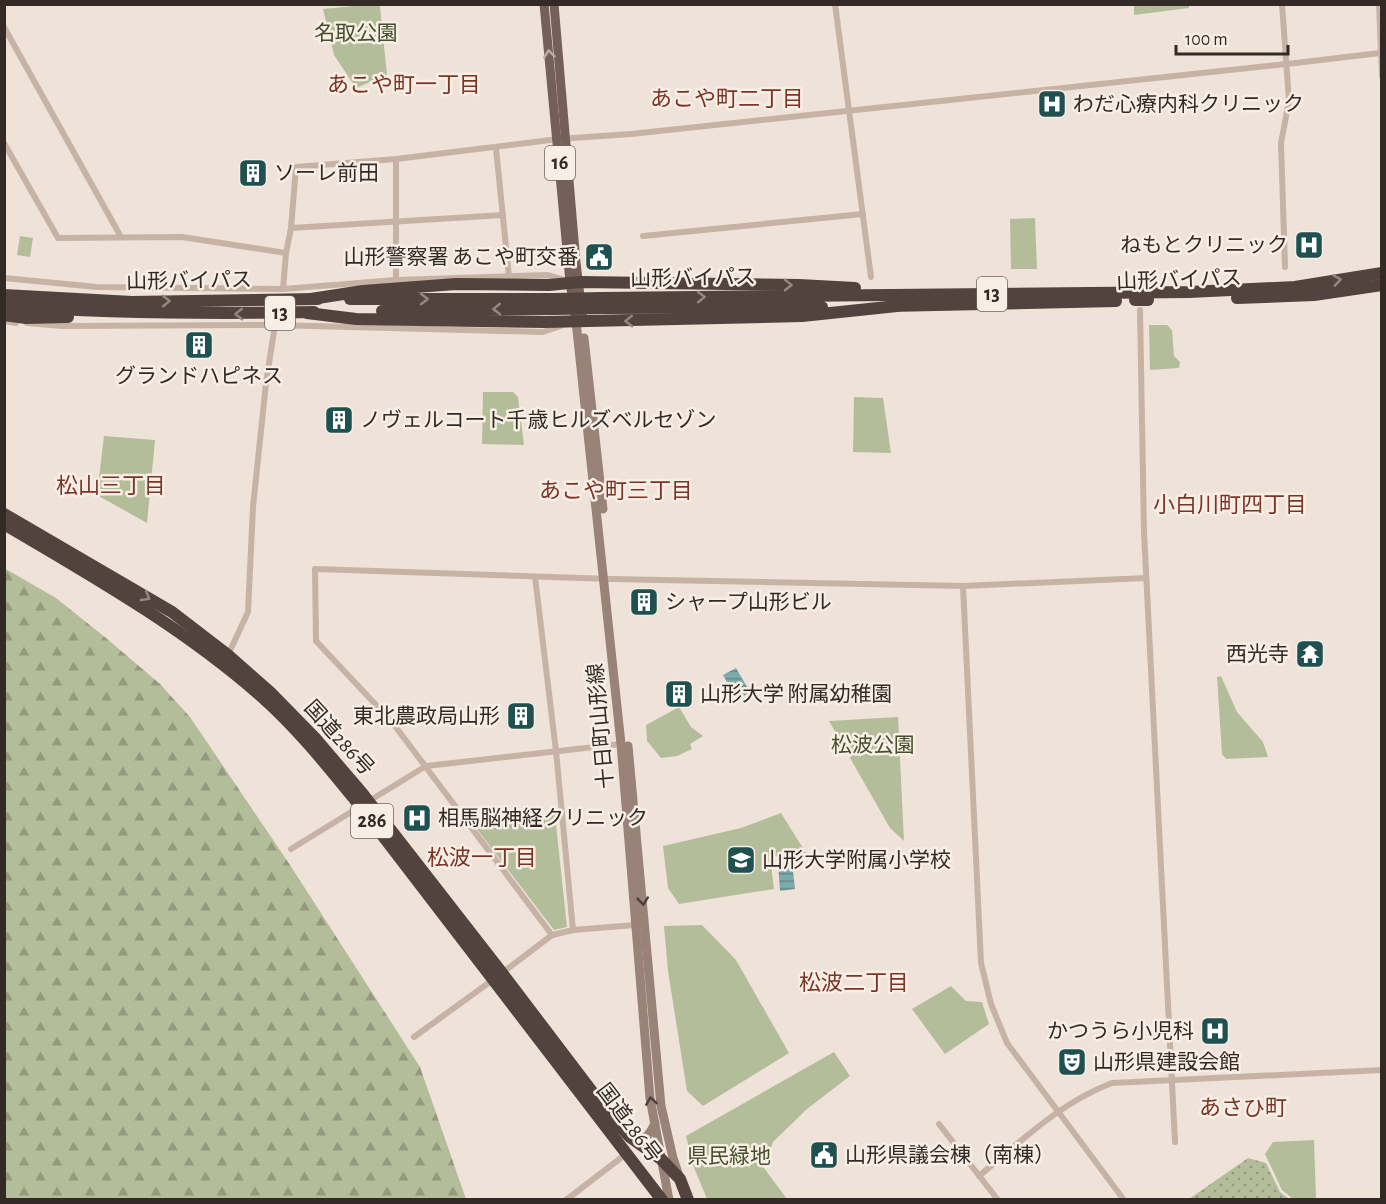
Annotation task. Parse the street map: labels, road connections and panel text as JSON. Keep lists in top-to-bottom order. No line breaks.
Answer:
{"streets":{"highway":["山形バイパス","13","国道286号","286"],"main road":["16","十日町山形線"]},"crossings":[["16","十日町山形線"],["十日町山形線","国道286号"]],"districts":["あこや町一丁目","あこや町二丁目","松山三丁目","あこや町三丁目","小白川町四丁目","松波一丁目","松波二丁目","あさひ町"],"parks":["名取公園","松波公園","県民緑地"],"places":{"hospital":["わだ心療内科クリニック","ねもとクリニック","相馬脳神経クリニック","かつうら小児科"],"building":["ソーレ前田","グランドハピネス","ノヴェルコート千歳ヒルズベルセゾン","シャープ山形ビル","山形大学 附属幼稚園","東北農政局山形"],"public building":["山形警察署 あこや町交番","山形県議会棟（南棟）"],"temple":["西光寺"],"school or university":["山形大学附属小学校"],"theatre":["山形県建設会館"]},"scale_bar":"100 m"}
